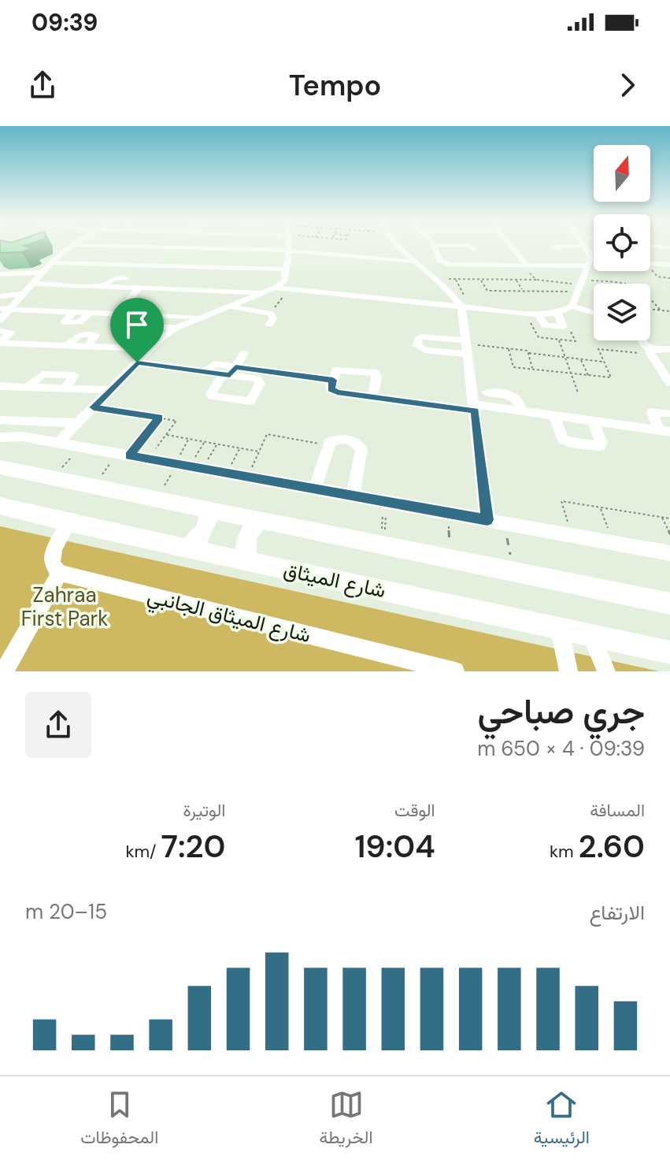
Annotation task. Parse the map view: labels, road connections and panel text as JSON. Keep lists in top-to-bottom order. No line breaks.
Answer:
{"streets":{"main road":["شارع الميثاق"],"street":["شارع الميثاق الجانبي"]},"parks":["Zahraa First Park"],"north":"top","page":{"status":"09:39","header":"Tempo","heading":["جري صباحي","09:39 · 4 × 650 m"],"stats":[["المسافة","2.60 km"],["الوقت","19:04"],["الوتيرة","7:20 /km"]],"chart":["الارتفاع","15–20 m"],"tabs":["الرئيسية","الخريطة","المحفوظات"]}}
